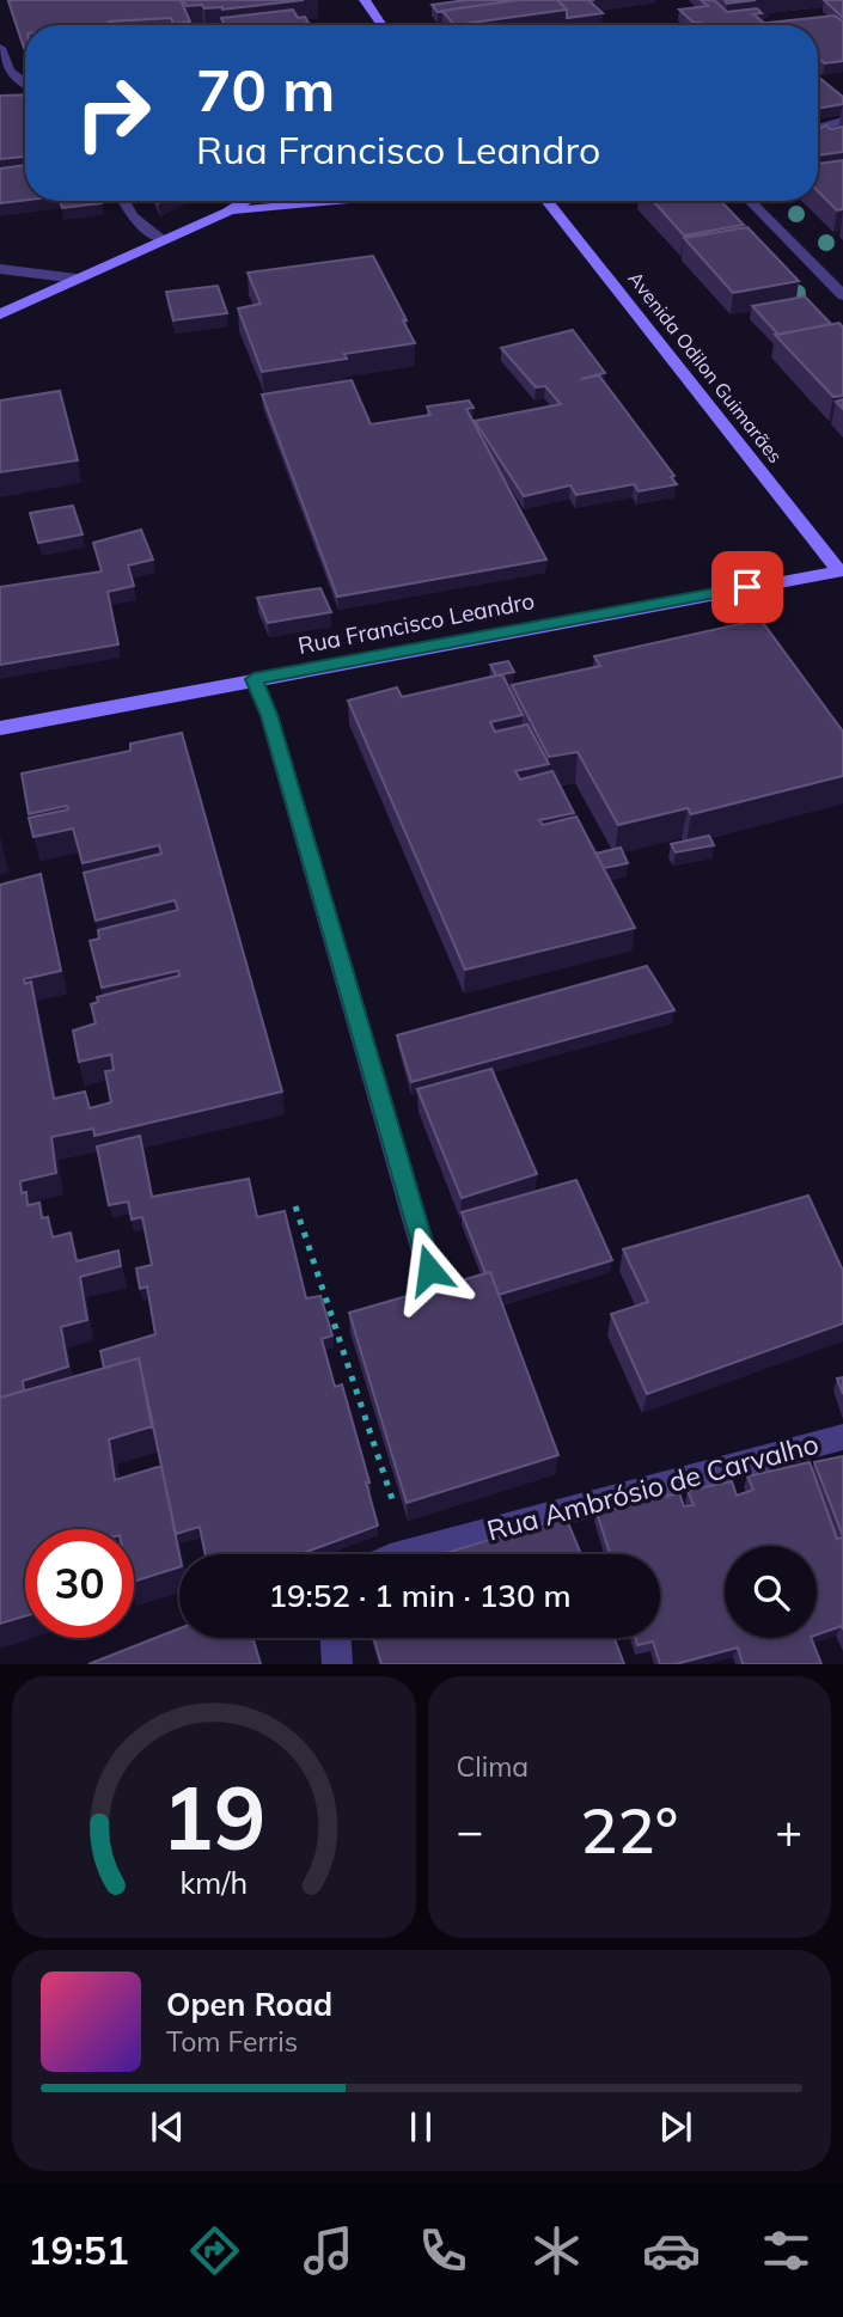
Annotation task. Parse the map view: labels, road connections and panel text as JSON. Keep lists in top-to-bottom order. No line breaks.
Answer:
{"streets":{"main road":["Avenida Odilon Guimarães","Rua Francisco Leandro"],"street":["Rua Ambrósio de Carvalho"]},"crossings":[["Avenida Odilon Guimarães","Rua Francisco Leandro"]],"page":{"turn":["70 m","Rua Francisco Leandro"],"limit":"30","trip":"19:52 · 1 min · 130 m","tile":"Clima","heat":["−","22°","+"],"song":["Open Road","Tom Ferris"],"tabs":"19:51","gauge":["19","km/h"]}}
